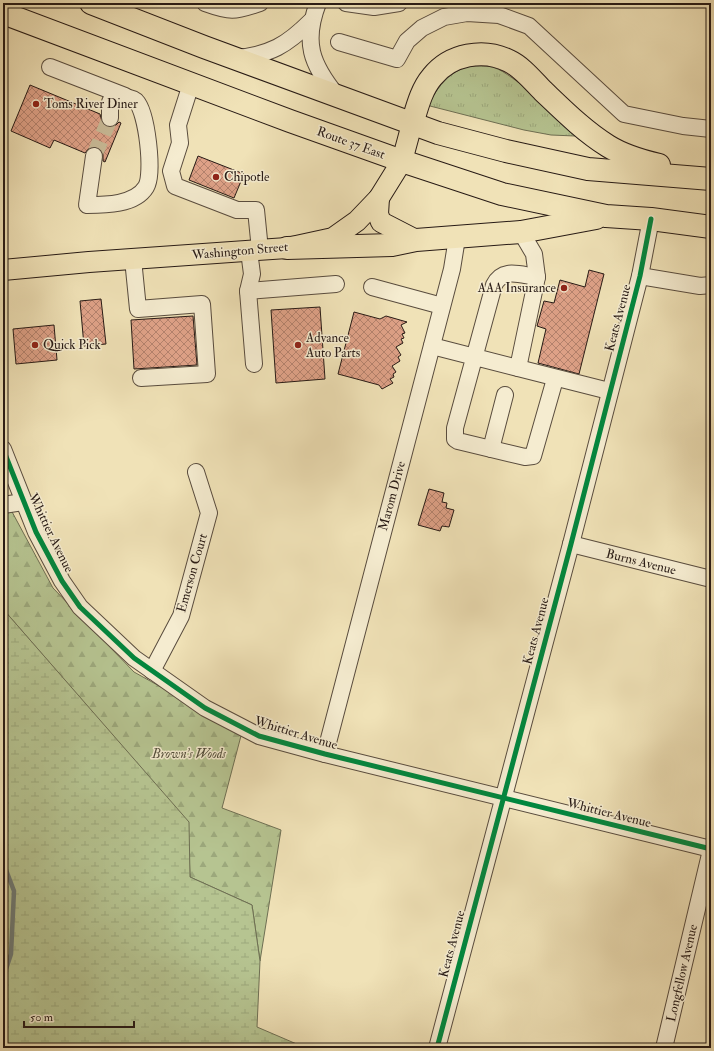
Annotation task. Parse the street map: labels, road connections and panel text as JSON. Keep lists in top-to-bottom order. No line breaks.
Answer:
{"streets":{"highway":["Route 37 East"],"main road":["Washington Street"],"street":["Keats Avenue","Marom Drive","Whittier Avenue","Burns Avenue","Emerson Court","Longfellow Avenue"]},"crossings":[["Route 37 East","Washington Street"],["Route 37 East","Keats Avenue"],["Keats Avenue","Whittier Avenue"],["Keats Avenue","Burns Avenue"],["Marom Drive","Whittier Avenue"],["Whittier Avenue","Emerson Court"],["Whittier Avenue","Longfellow Avenue"]],"parks":["Brown's Woods"],"places":["Toms River Diner","Chipotle","AAA Insurance","Quick Pick","Advance Auto Parts"],"scale_bar":"50 m"}
